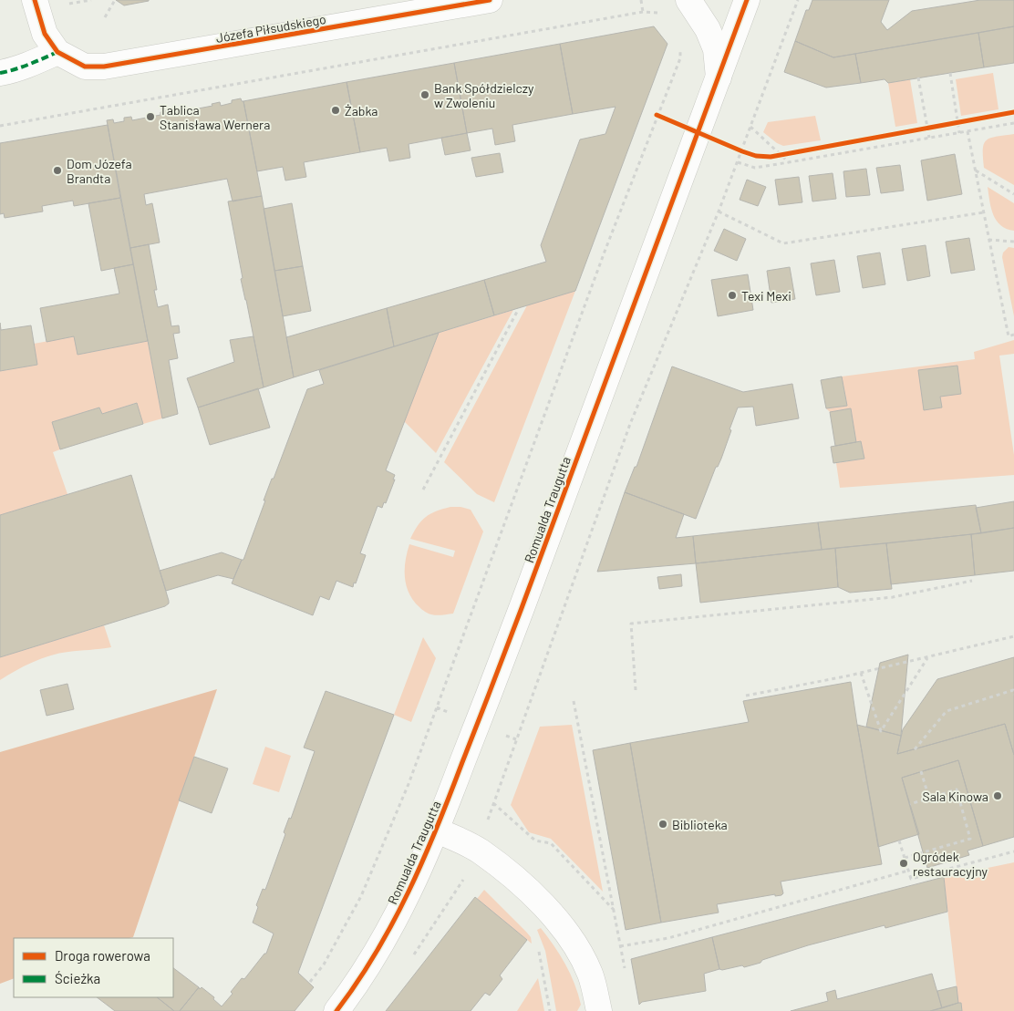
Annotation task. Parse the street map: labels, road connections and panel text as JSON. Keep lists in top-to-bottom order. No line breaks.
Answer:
{"streets":{"street":["Józefa Piłsudskiego","Romualda Traugutta"]},"places":["Bank Spółdzielczy w Zwoleniu","Żabka","Tablica Stanisława Wernera","Dom Józefa Brandta","Texi Mexi","Sala Kinowa","Biblioteka","Ogródek restauracyjny"],"legend":["Droga rowerowa","Ścieżka"]}
